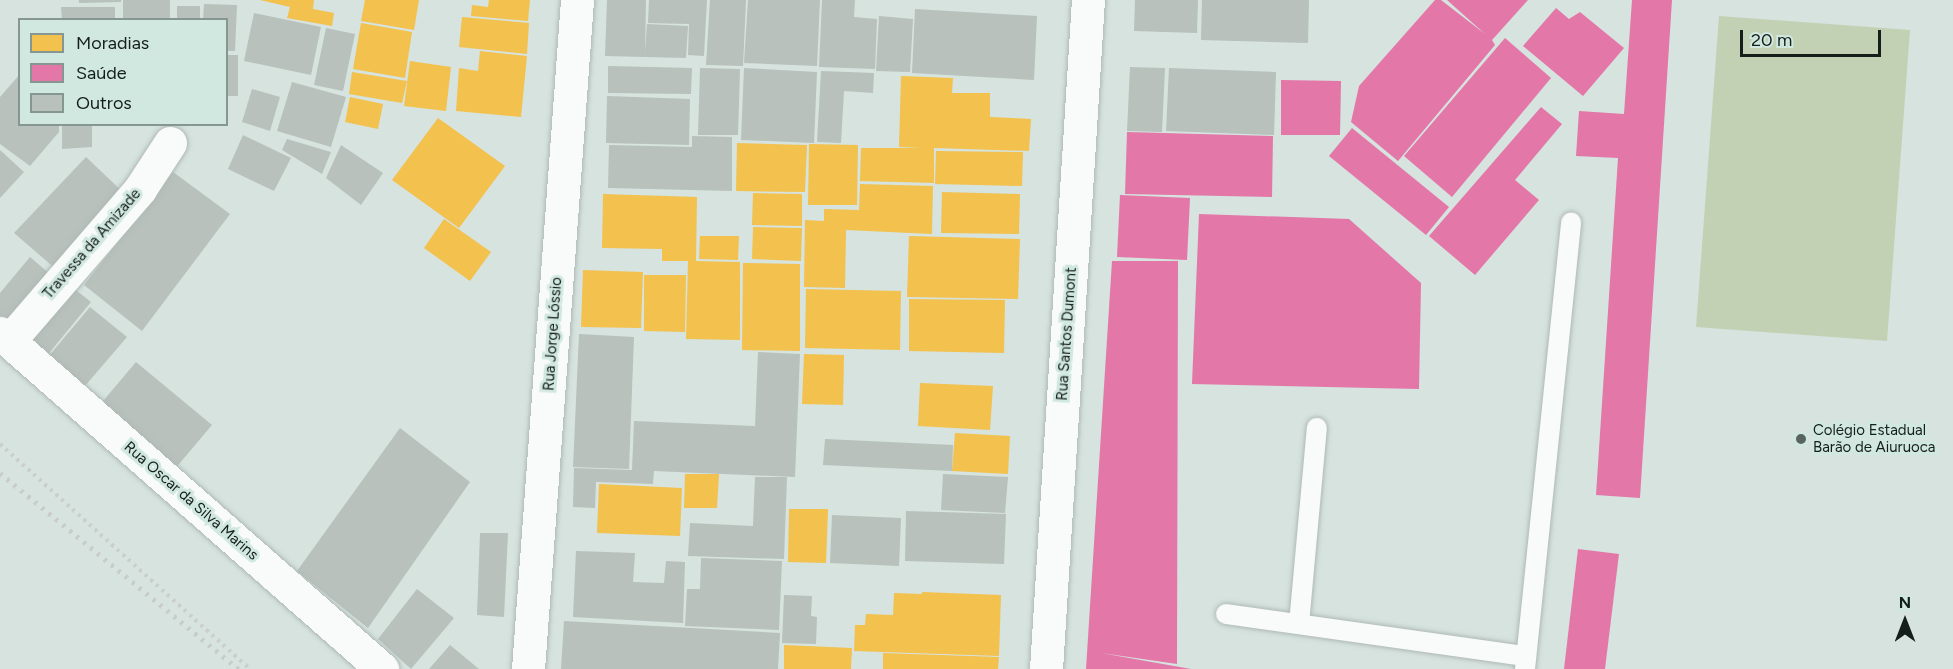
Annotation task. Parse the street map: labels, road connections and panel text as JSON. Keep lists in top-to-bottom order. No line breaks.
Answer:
{"streets":{"street":["Travessa da Amizade","Rua Jorge Lóssio","Rua Santos Dumont","Rua Oscar da Silva Marins"]},"crossings":[["Travessa da Amizade","Rua Oscar da Silva Marins"]],"places":["Colégio Estadual Barão de Aiuruoca"],"legend":["Moradias","Saúde","Outros"],"scale_bar":"20 m","north":"top"}
